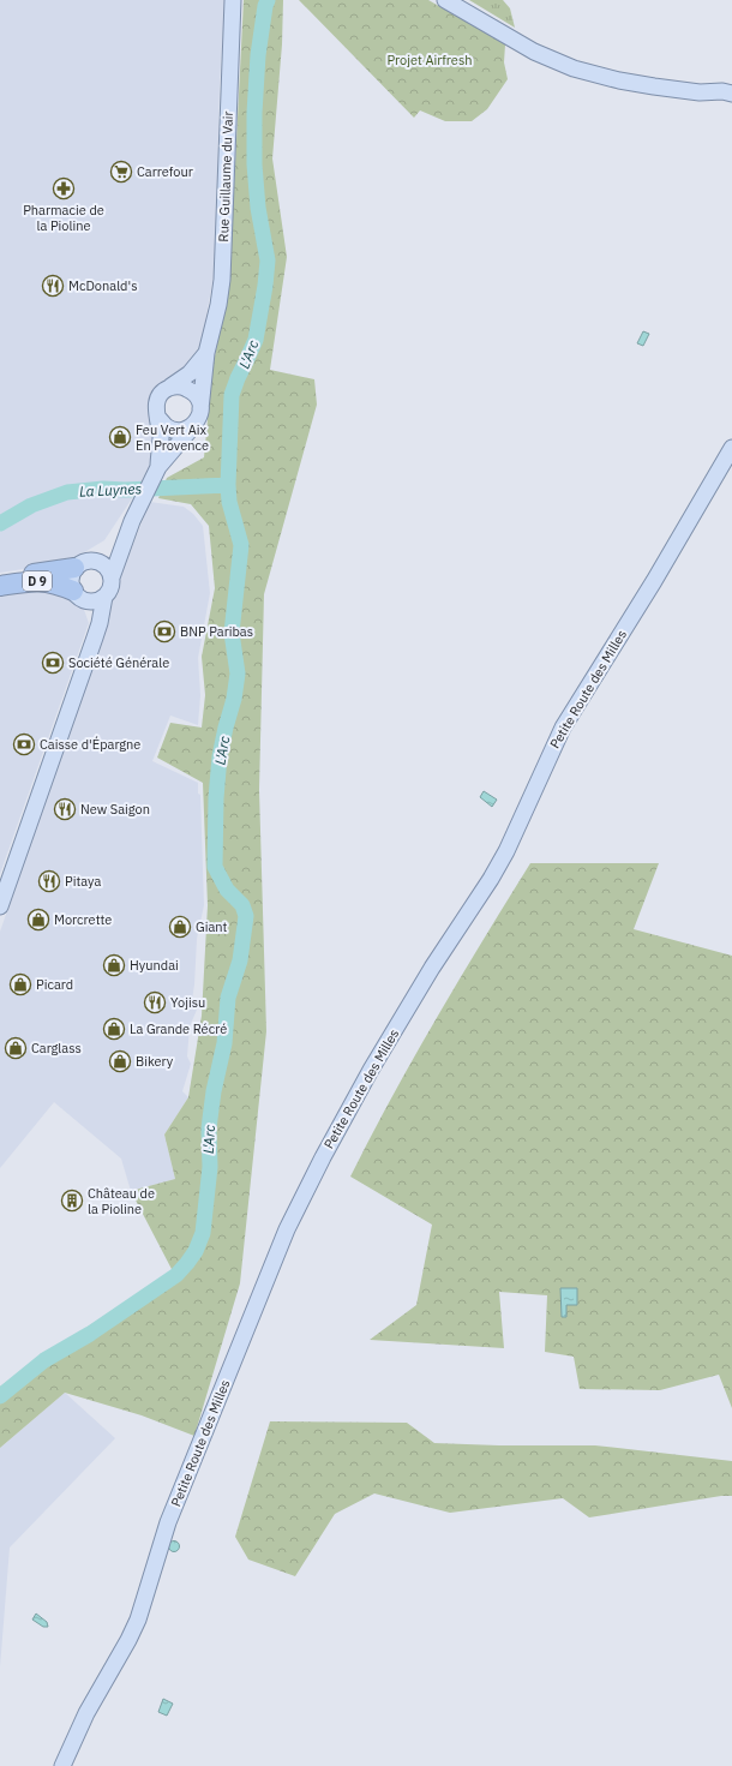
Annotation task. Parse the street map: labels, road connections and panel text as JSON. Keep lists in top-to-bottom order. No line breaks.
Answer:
{"streets":{"highway":["D 9"],"main road":["Rue Guillaume du Vair","Petite Route des Milles"]},"water":["L'Arc","La Luynes"],"parks":["Projet Airfresh"],"places":{"supermarket":["Carrefour"],"pharmacy":["Pharmacie de la Pioline"],"restaurant":["McDonald's","New Saigon","Pitaya","Yojisu"],"shop":["Feu Vert Aix En Provence","Morcrette","Giant","Hyundai","Picard","La Grande Récré","Carglass","Bikery"],"bank":["BNP Paribas","Société Générale","Caisse d'Épargne"],"building":["Château de la Pioline"]}}
